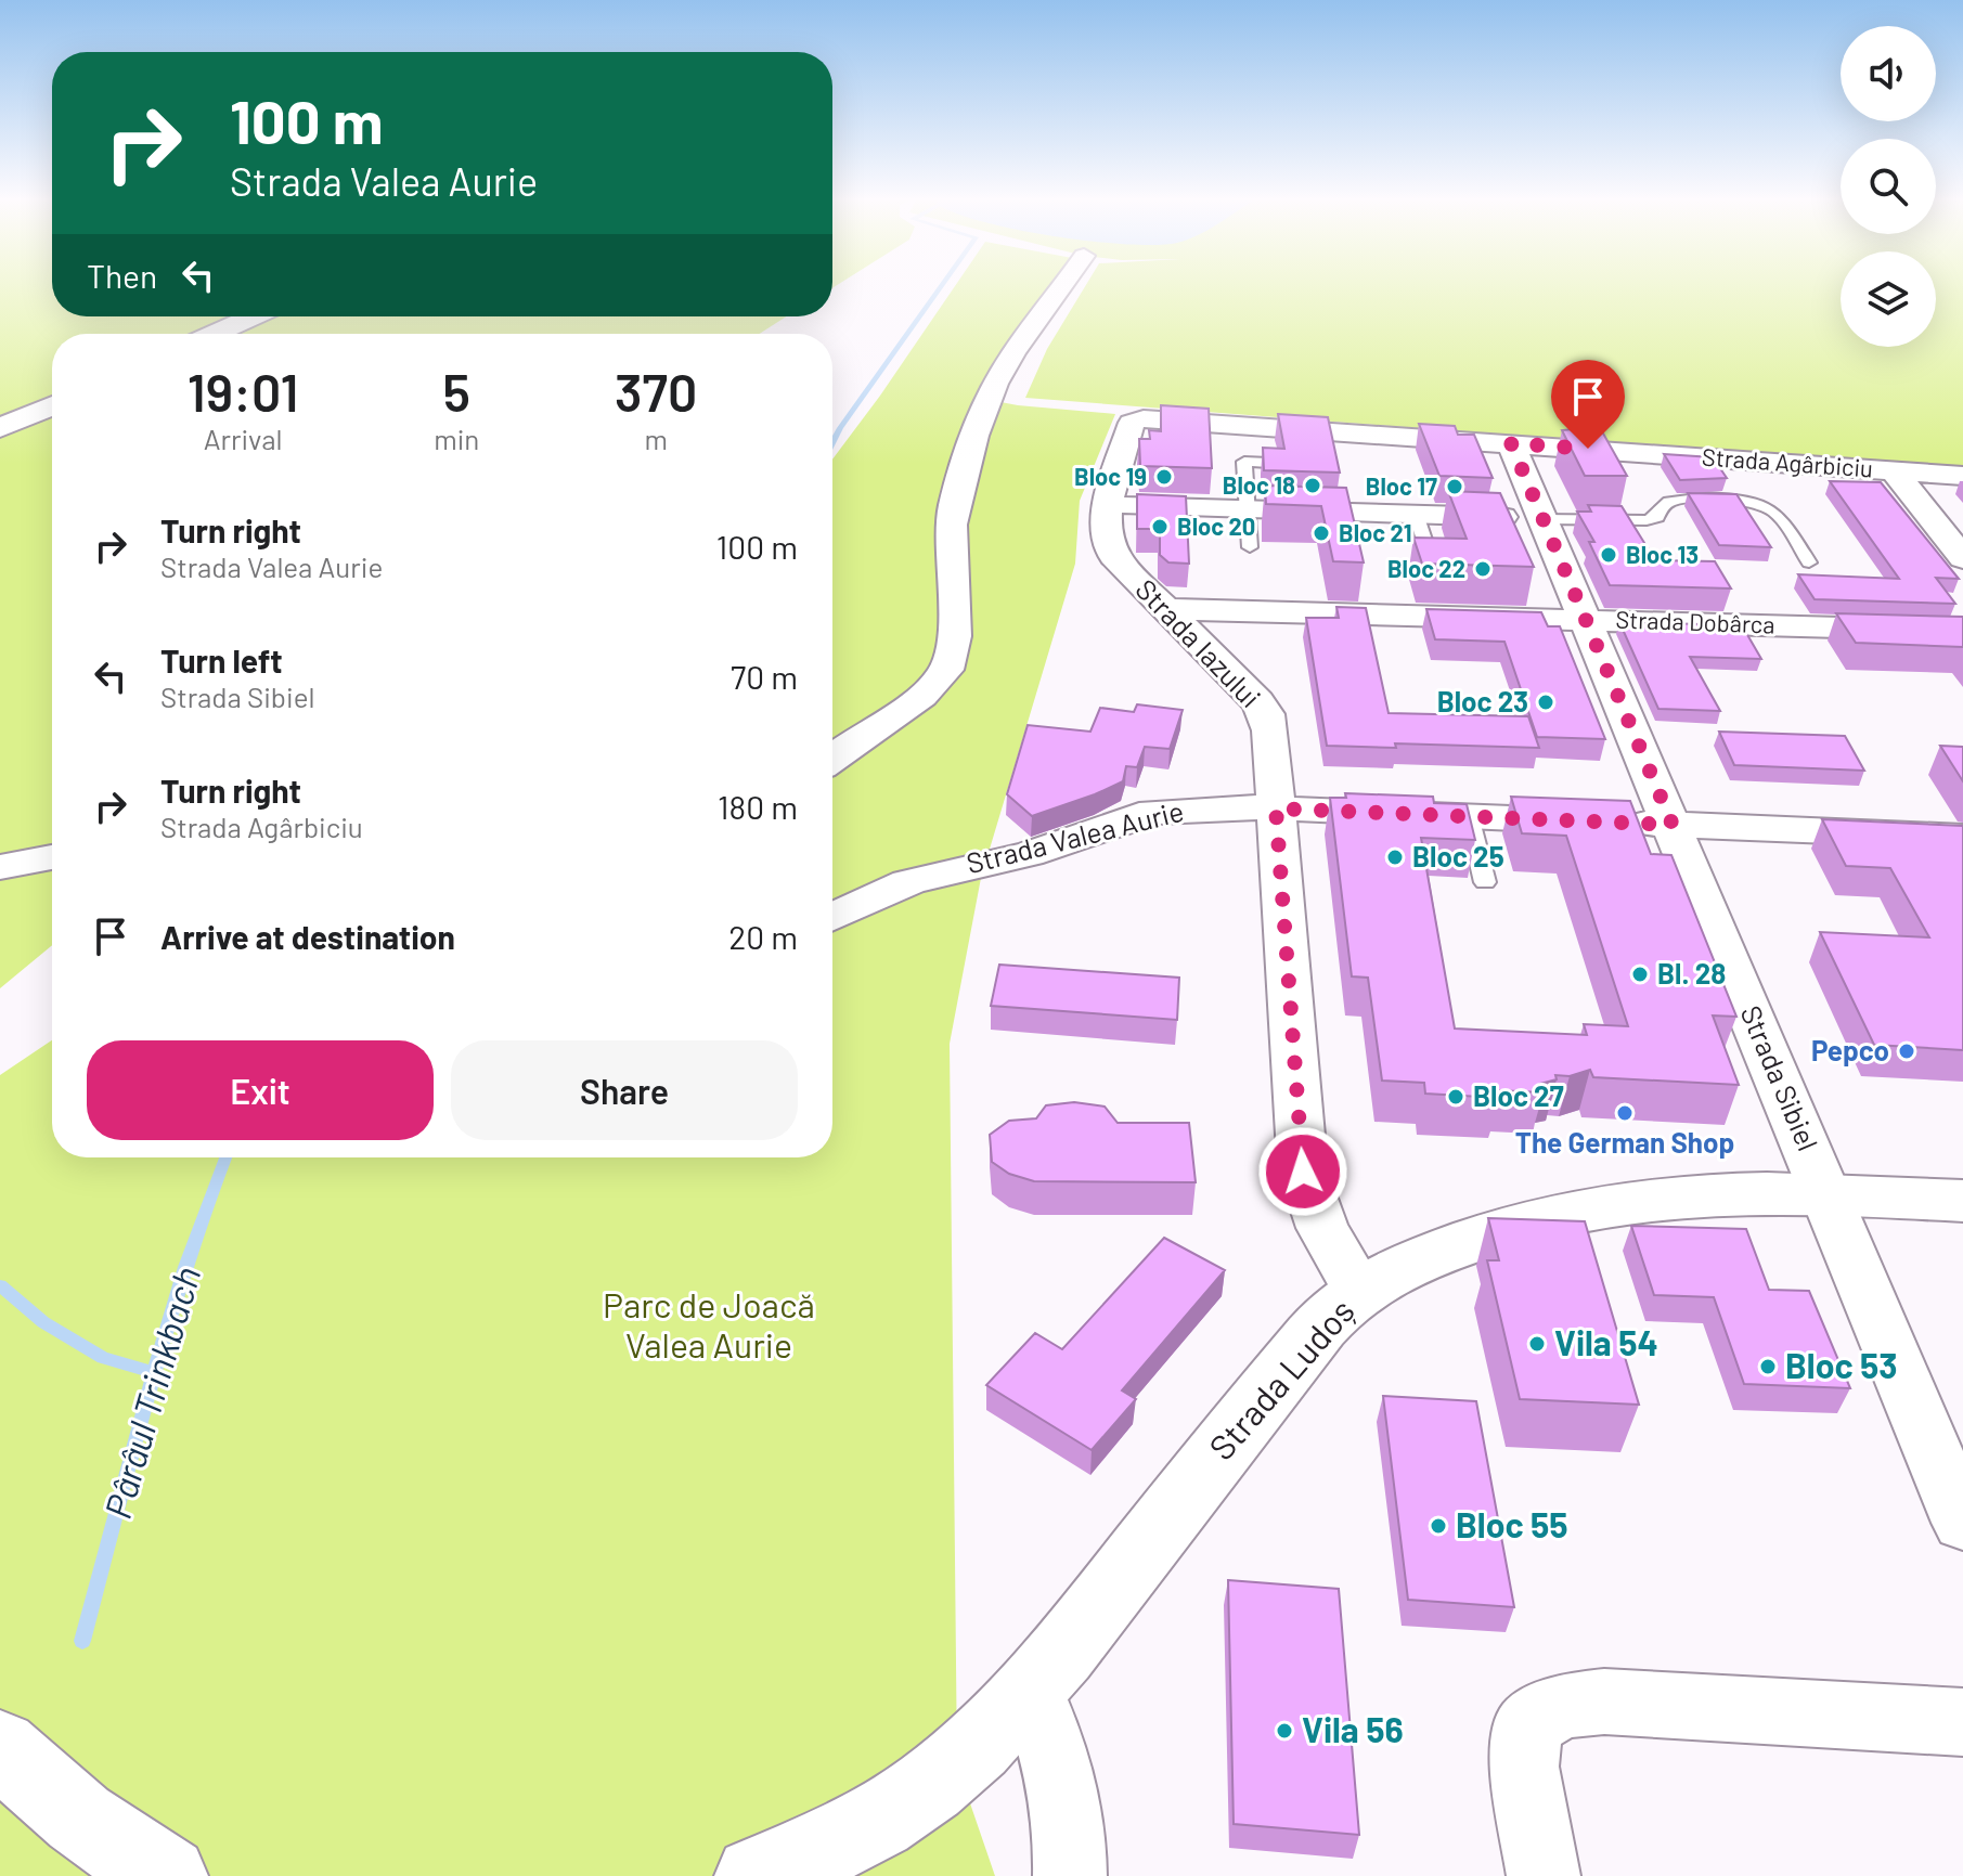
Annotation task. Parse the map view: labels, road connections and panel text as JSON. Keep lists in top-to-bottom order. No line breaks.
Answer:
{"streets":{"street":["Strada Agârbiciu","Strada Dobârca","Strada Iazului","Strada Valea Aurie","Strada Sibiel","Strada Ludoș"]},"crossings":[["Strada Agârbiciu","Strada Iazului"],["Strada Agârbiciu","Strada Sibiel"],["Strada Dobârca","Strada Iazului"],["Strada Dobârca","Strada Sibiel"],["Strada Iazului","Strada Valea Aurie"],["Strada Iazului","Strada Ludoș"],["Strada Valea Aurie","Strada Sibiel"],["Strada Sibiel","Strada Ludoș"]],"water":["Pârâul Trinkbach"],"parks":["Parc de Joacă Valea Aurie"],"places":["Bloc 19","Bloc 18","Bloc 17","Bloc 20","Bloc 21","Bloc 13","Bloc 22","Bloc 23","Bloc 25","Bl. 28","Pepco","Bloc 27","The German Shop","Vila 54","Bloc 53","Bloc 55","Vila 56"],"page":{"turn":["100 m","Strada Valea Aurie"],"then":"Then","eta":["19:01","Arrival","5","min","370","m"],"list":[{"name":"Turn right","note":"Strada Valea Aurie","value":"100 m"},{"name":"Turn left","note":"Strada Sibiel","value":"70 m"},{"name":"Turn right","note":"Strada Agârbiciu","value":"180 m"},{"name":"Arrive at destination","value":"20 m"}],"buttons":["Exit","Share"]}}
